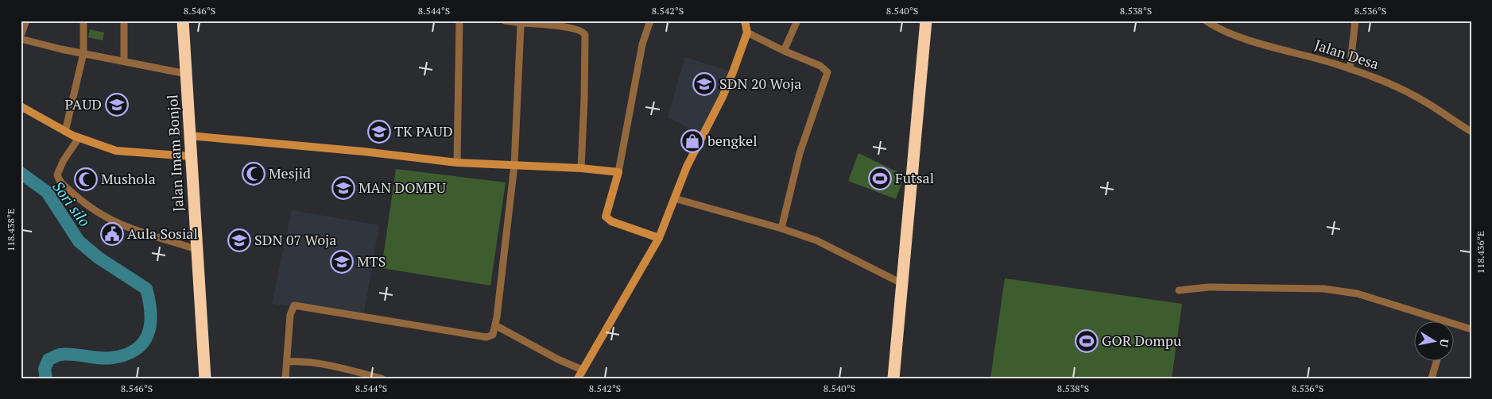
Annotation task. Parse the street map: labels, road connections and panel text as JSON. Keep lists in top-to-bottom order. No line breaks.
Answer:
{"streets":{"highway":["Jalan Imam Bonjol"],"street":["Jalan Desa"]},"water":["Sori silo"],"places":{"school or university":["SDN 20 Woja","PAUD","TK PAUD","MAN DOMPU","SDN 07 Woja","MTS"],"shop":["bengkel"],"mosque":["Mesjid","Mushola"],"sports":["Futsal","GOR Dompu"],"public building":["Aula Sosial"]},"north":"right","coordinates":["8.546°S","8.544°S","8.542°S","8.540°S","8.538°S","8.536°S","118.438°E","118.436°E"]}
